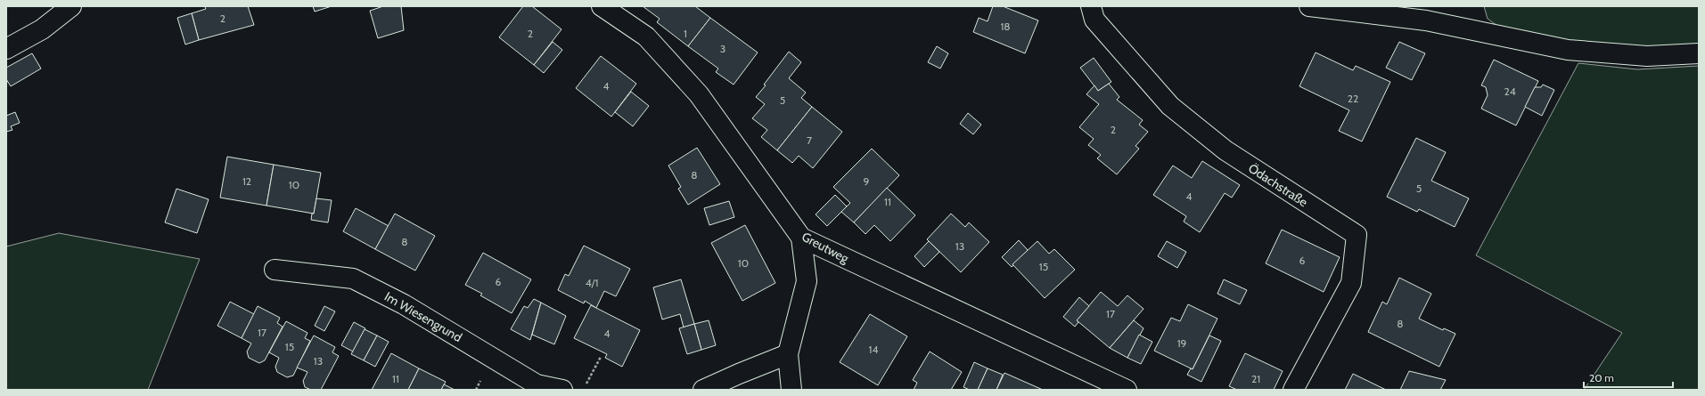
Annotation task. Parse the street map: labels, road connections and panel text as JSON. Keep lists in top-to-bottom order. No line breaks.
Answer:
{"streets":{"street":["Ödachstraße","Greutweg","Im Wiesengrund"]},"house_numbers":["2","18","2","1","3","4","24","22","5","2","7","8","12","9","10","5","4","11","8","13","6","10","15","6","4/1","17","8","17","4","19","15","14","13","11","21"],"scale_bar":"20 m"}
